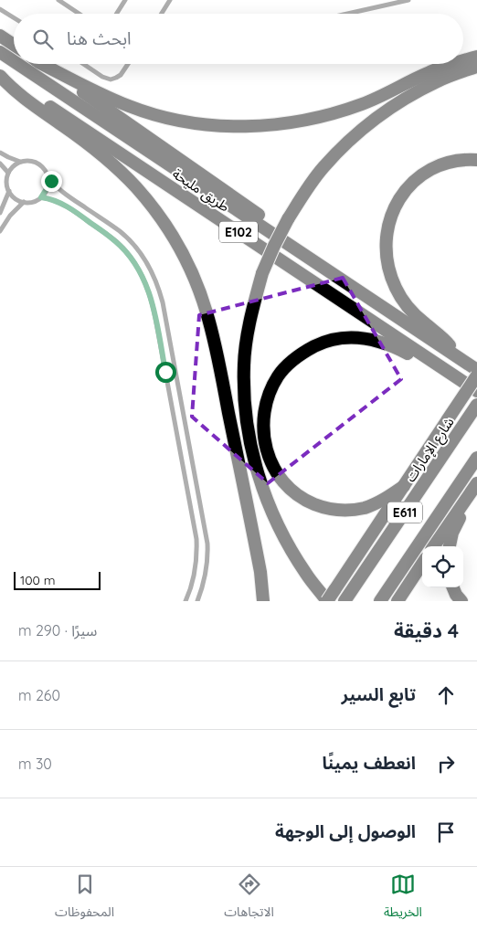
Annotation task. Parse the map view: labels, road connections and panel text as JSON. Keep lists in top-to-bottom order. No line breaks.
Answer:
{"streets":{"highway":["طريق مليحة","E102","شارع الإمارات","E611"]},"scale_bar":"100 m","page":{"search":"ابحث هنا","scale":"100 m","heading":["4 دقيقة","سيرًا · 290 m"],"list":[["تابع السير","260 m"],["انعطف يمينًا","30 m"],"الوصول إلى الوجهة"],"nav":["الخريطة","الاتجاهات","المحفوظات"]}}
